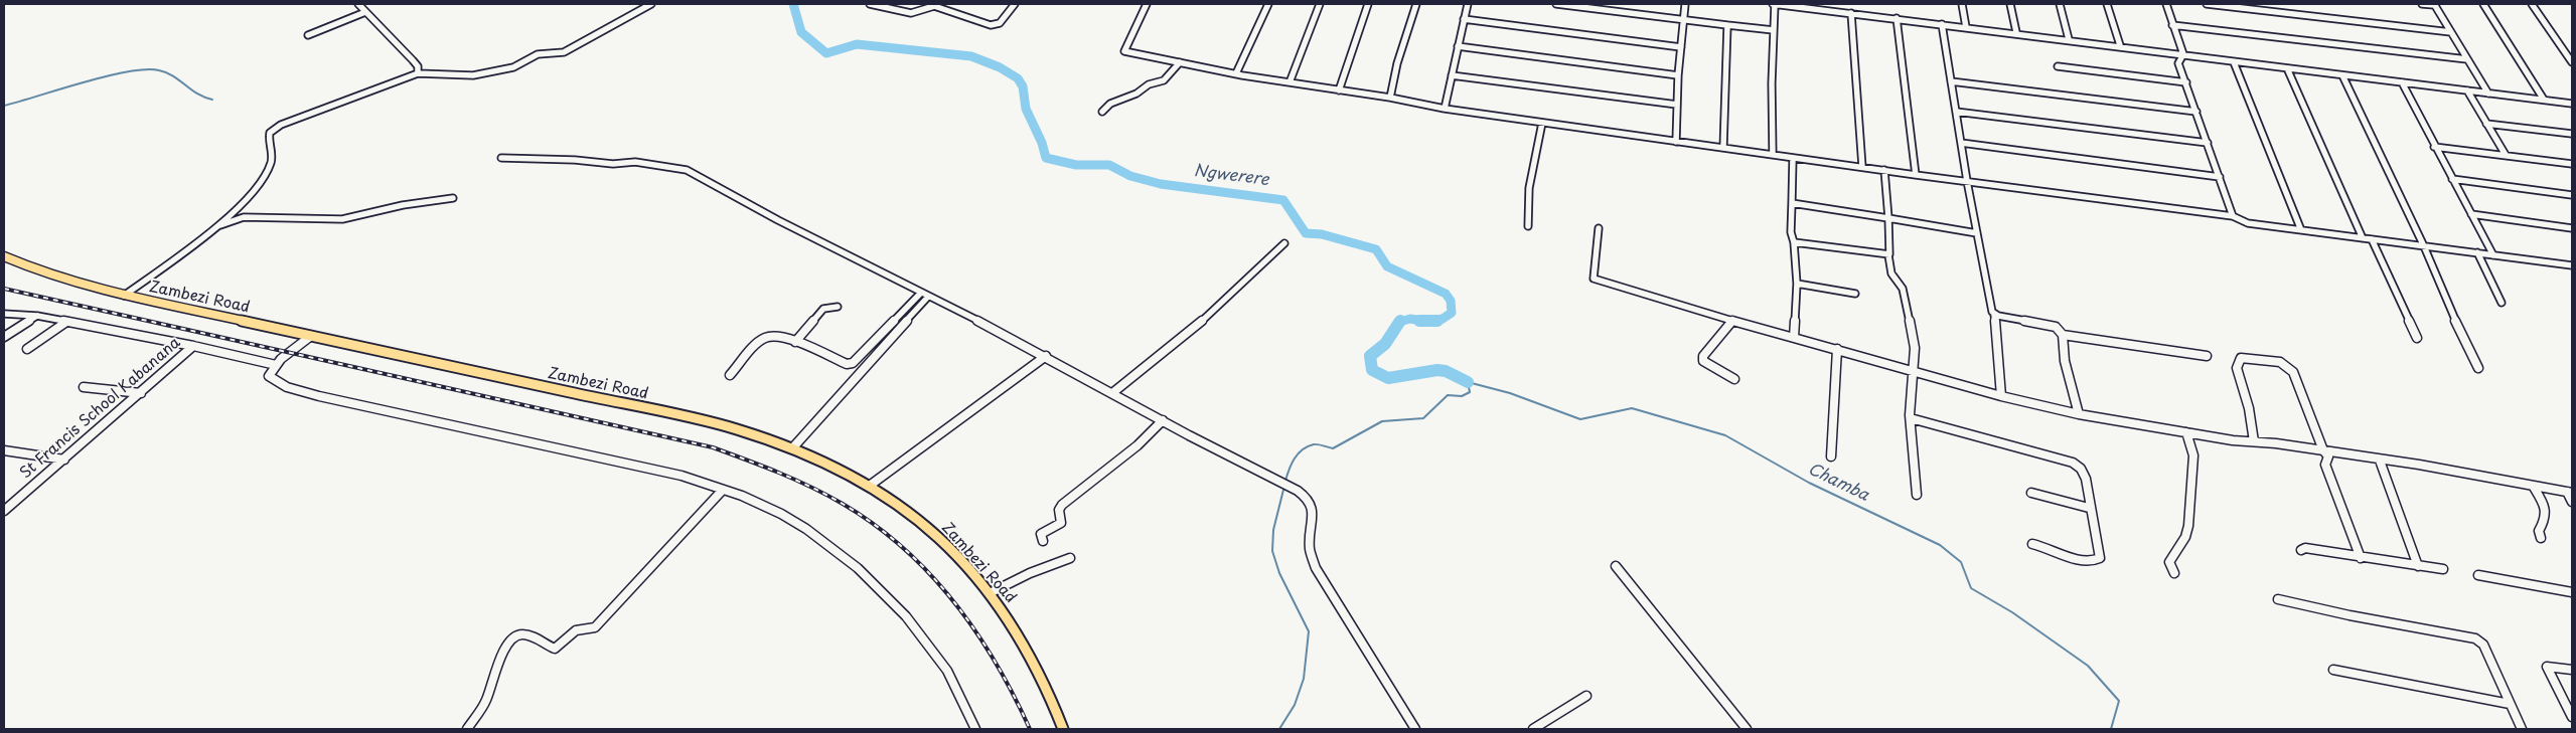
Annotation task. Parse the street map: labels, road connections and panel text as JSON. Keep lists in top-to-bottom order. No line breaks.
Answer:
{"streets":{"main road":["Zambezi Road"],"street":["St Francis School Kabanana"]},"water":["Ngwerere","Chamba"]}
